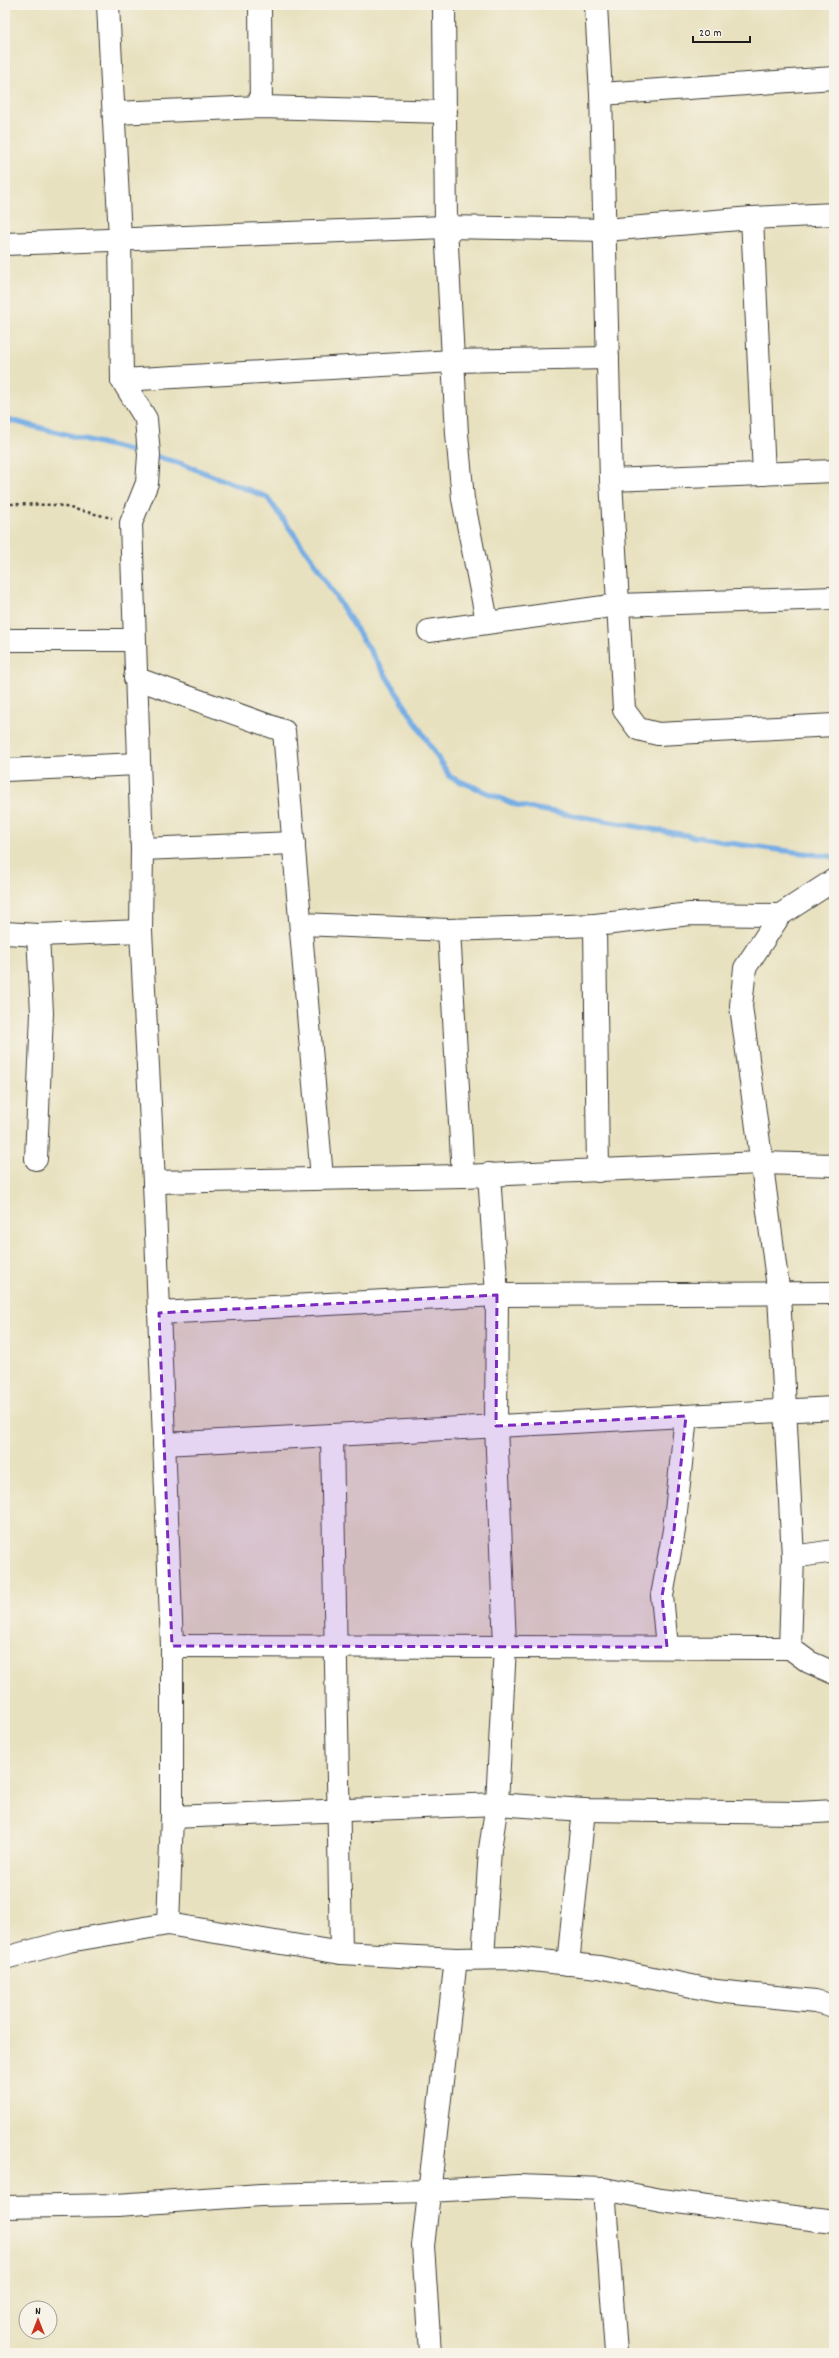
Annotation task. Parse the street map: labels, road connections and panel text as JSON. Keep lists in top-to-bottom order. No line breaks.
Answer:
{"scale_bar":"20 m","north":"top"}
